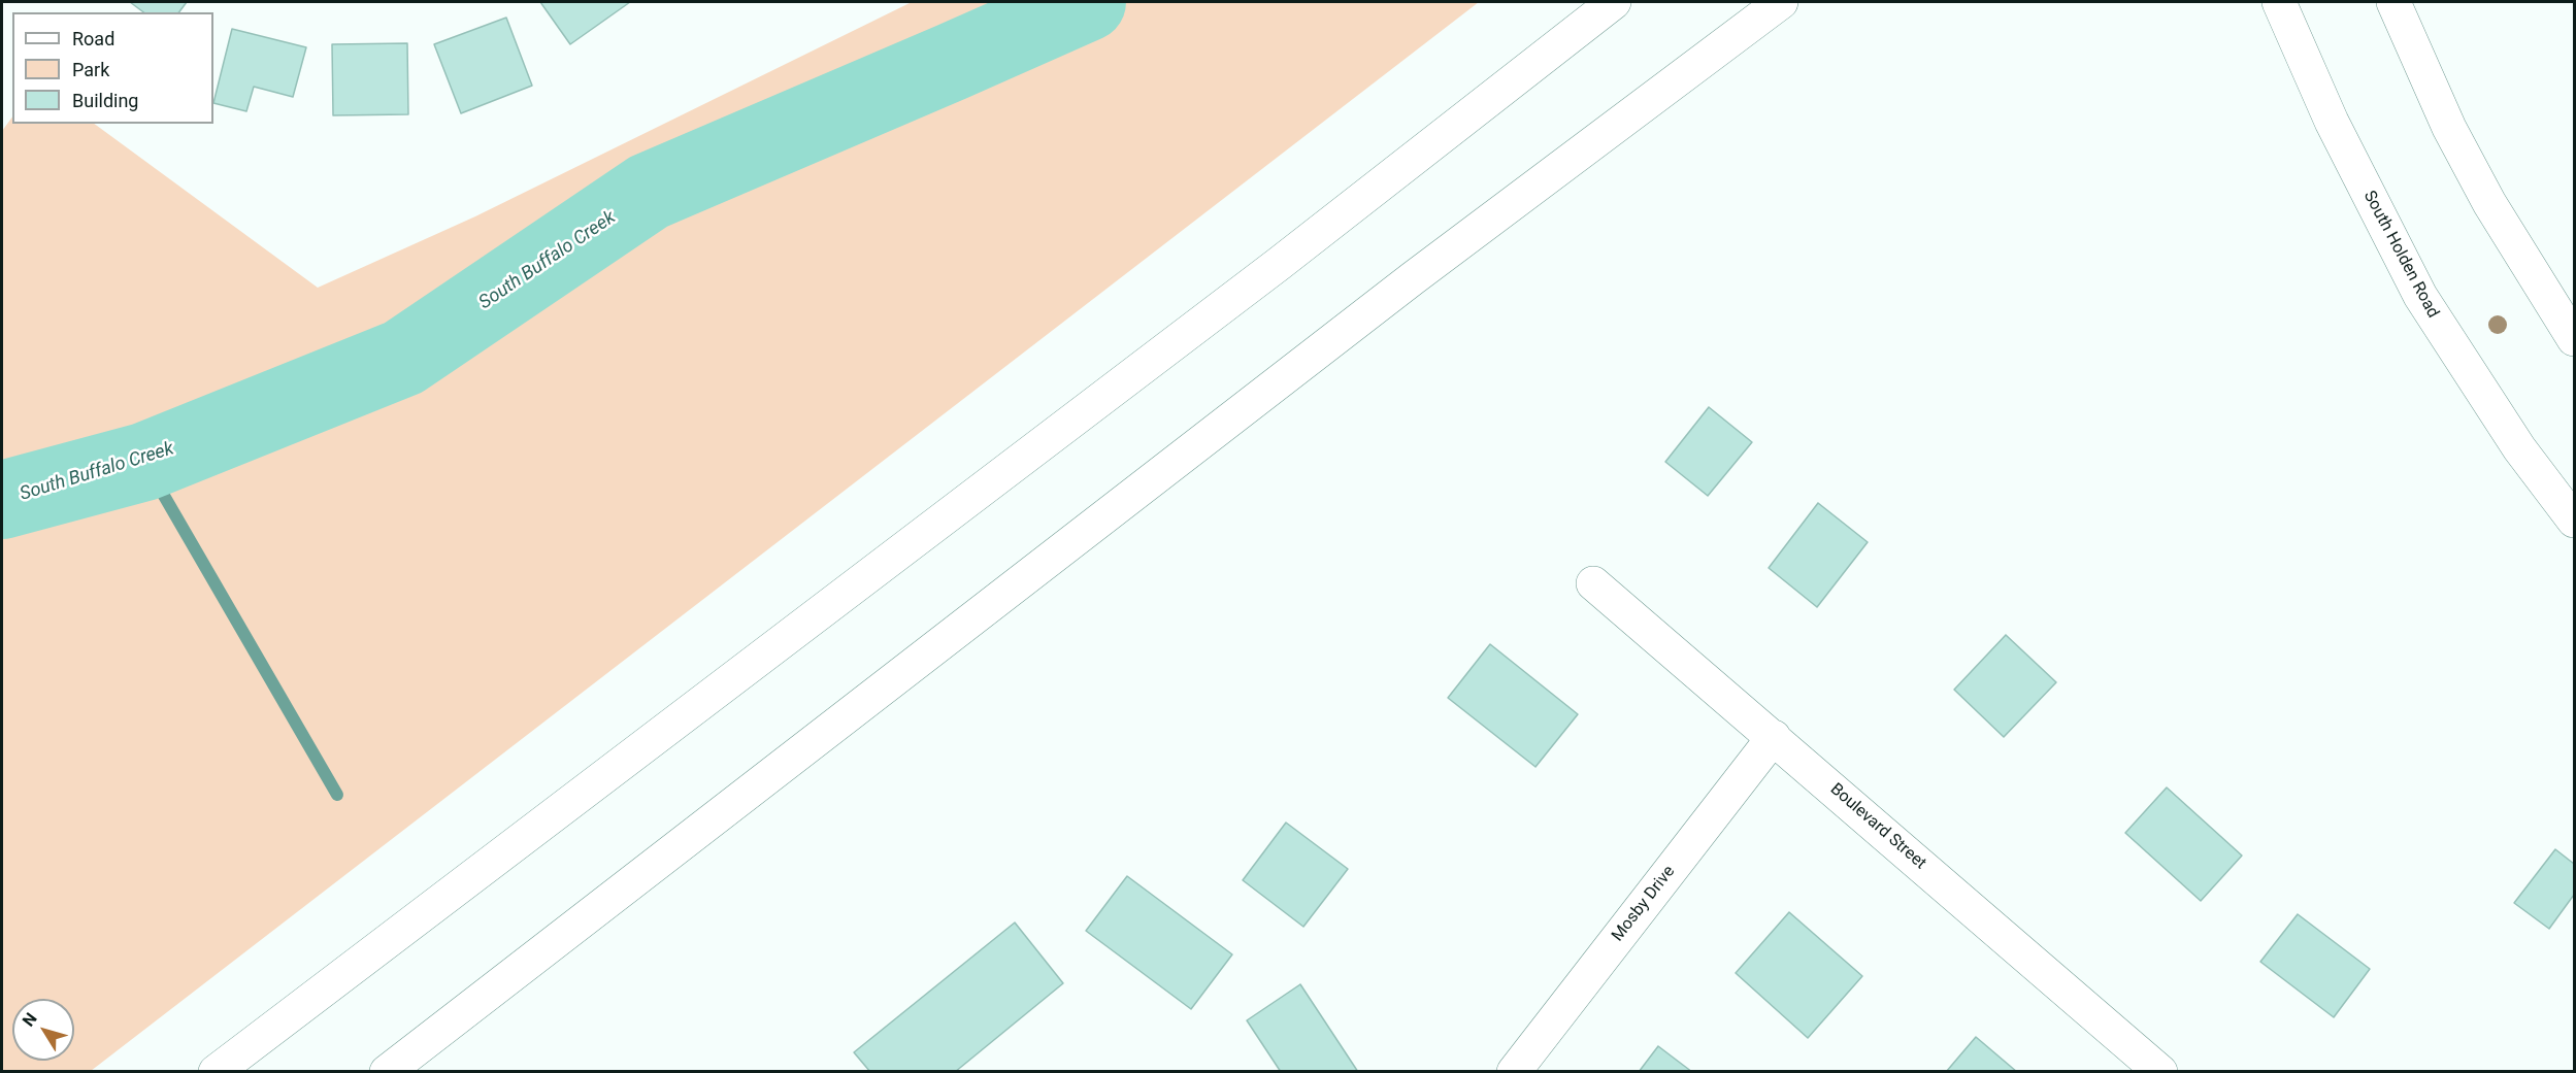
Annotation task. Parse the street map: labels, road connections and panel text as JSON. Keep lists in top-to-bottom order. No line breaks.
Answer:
{"streets":{"main road":["South Holden Road","Boulevard Street","Mosby Drive"]},"crossings":[["Boulevard Street","Mosby Drive"]],"water":["South Buffalo Creek"],"legend":["Road","Park","Building"],"north":"top left"}
